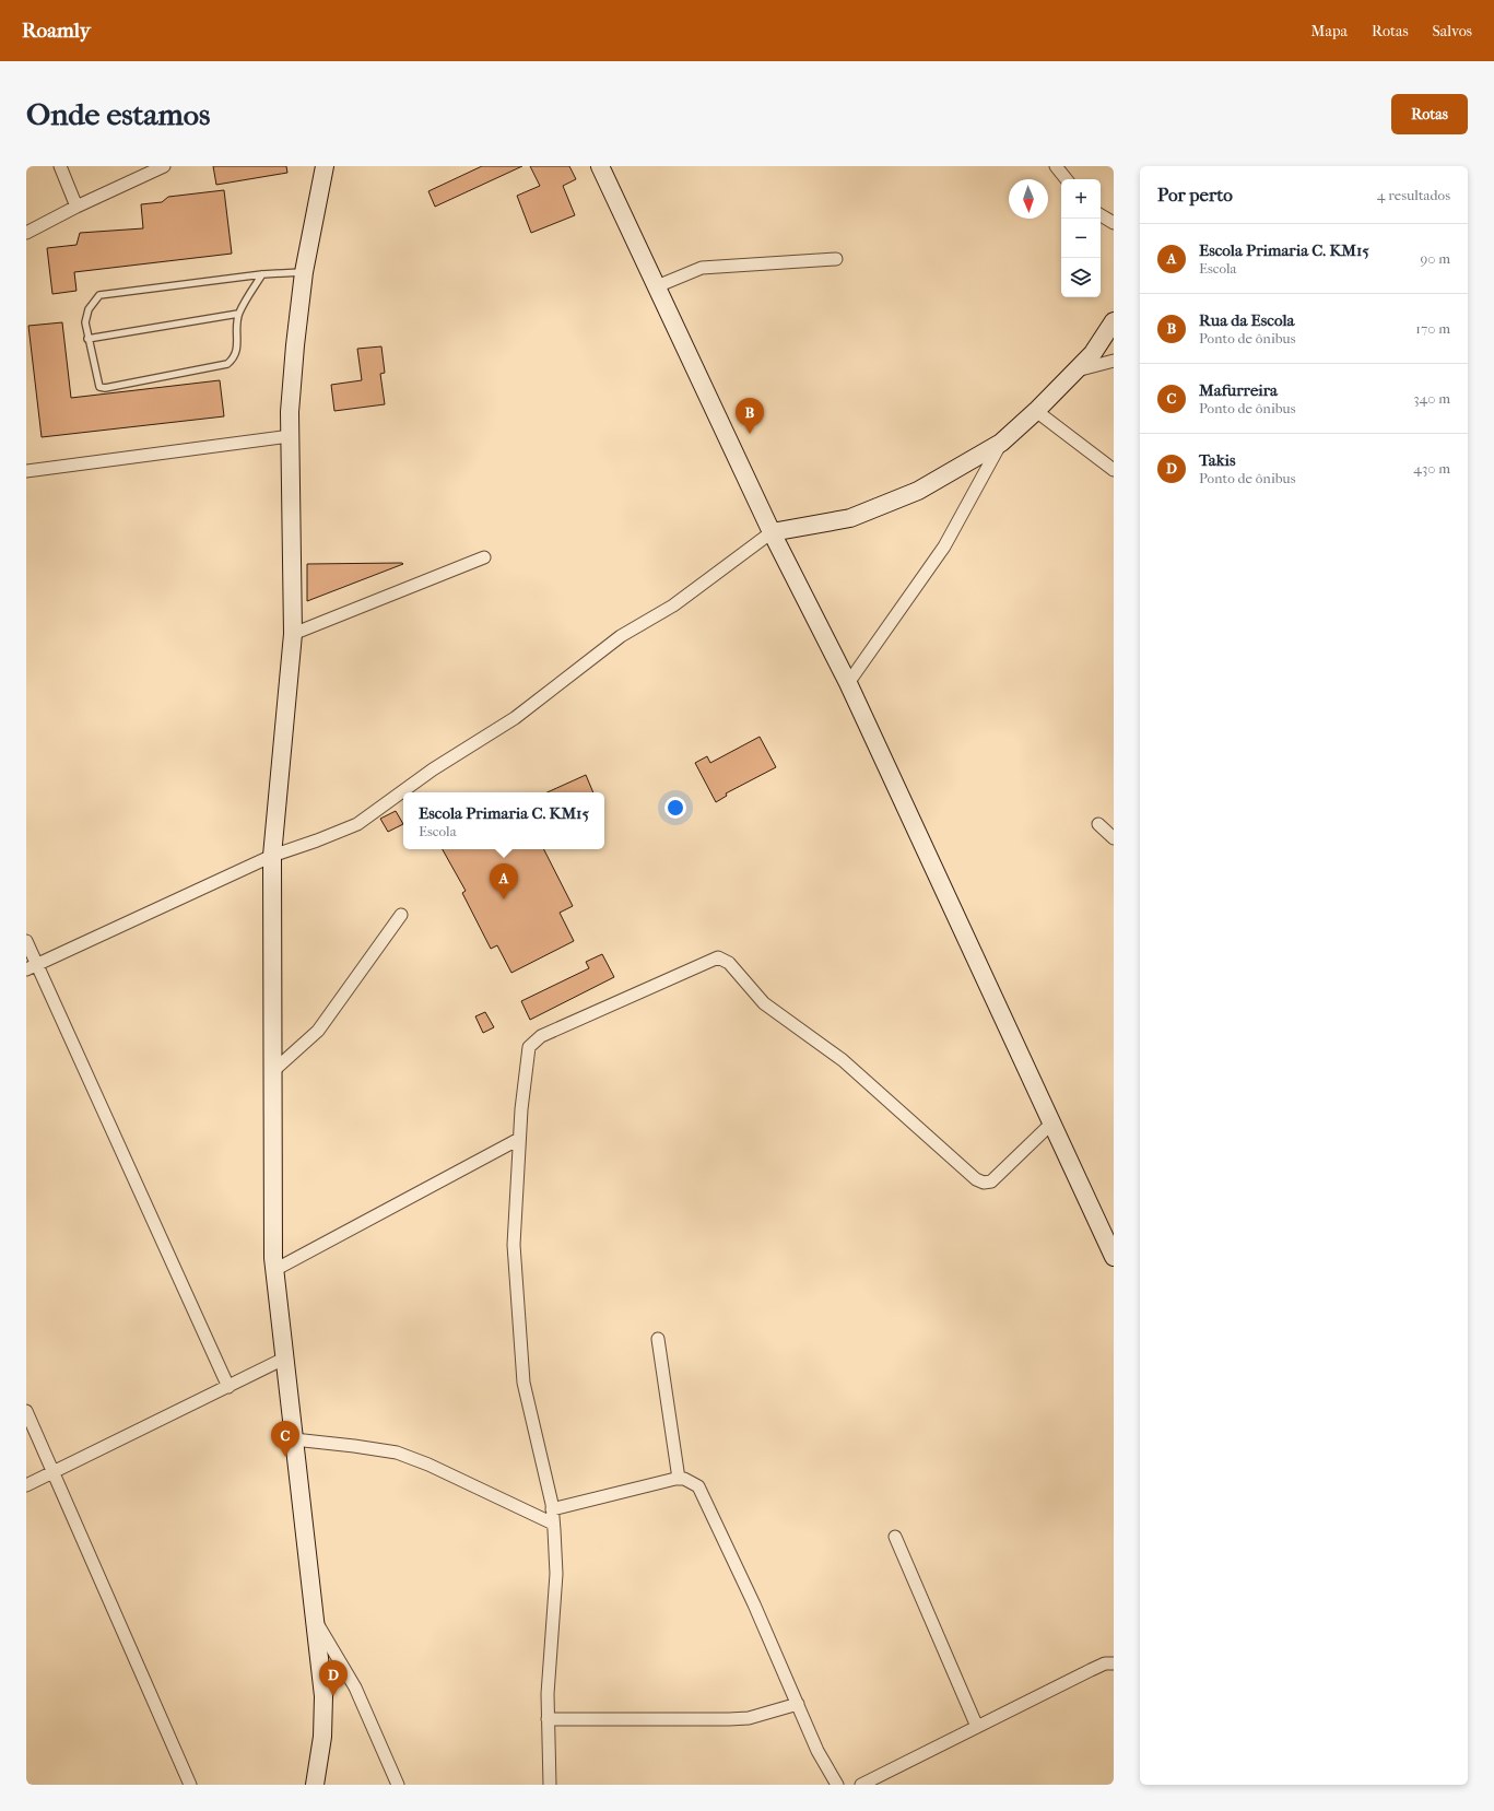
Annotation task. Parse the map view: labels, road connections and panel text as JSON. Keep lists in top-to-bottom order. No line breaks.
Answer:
{"north":"bottom","page":{"header":"Roamly","nav":["Mapa","Rotas","Salvos"],"buttons":"Rotas","title":"Onde estamos","heading":["Por perto","4 resultados"],"map_buttons":["+","−"],"list":[{"mark":"A","name":"Escola Primaria C. KM15","note":"Escola","value":"90 m"},{"mark":"B","name":"Rua da Escola","note":"Ponto de ônibus","value":"170 m"},{"mark":"C","name":"Mafurreira","note":"Ponto de ônibus","value":"340 m"},{"mark":"D","name":"Takis","note":"Ponto de ônibus","value":"430 m"}],"pins":["B","A","C","D"],"popup":["Escola Primaria C. KM15","Escola"]}}
